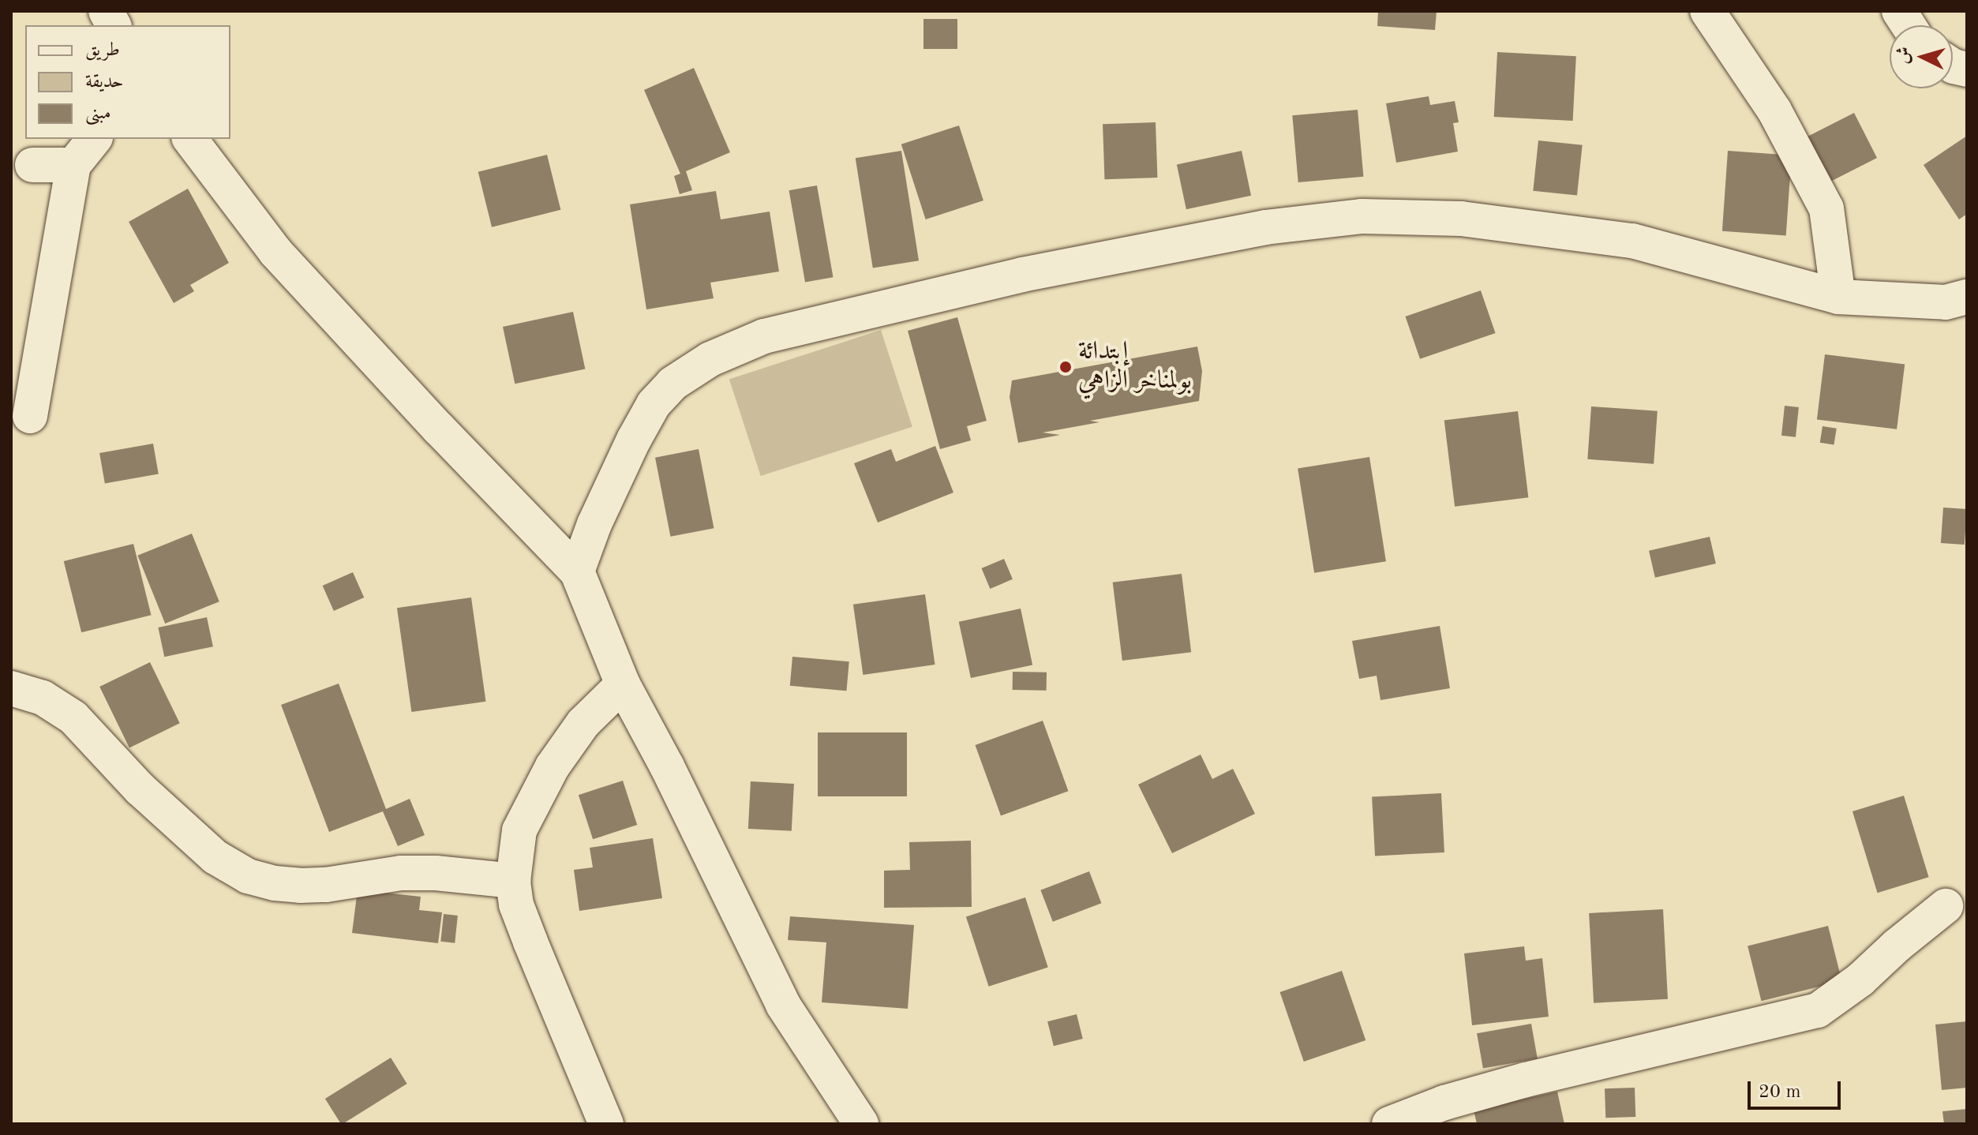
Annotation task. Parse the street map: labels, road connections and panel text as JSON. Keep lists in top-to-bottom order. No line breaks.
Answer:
{"places":["إبتدائة بولمناخر الزاهي"],"legend":["طريق","حديقة","مبنى"],"scale_bar":"20 m","north":"left"}
